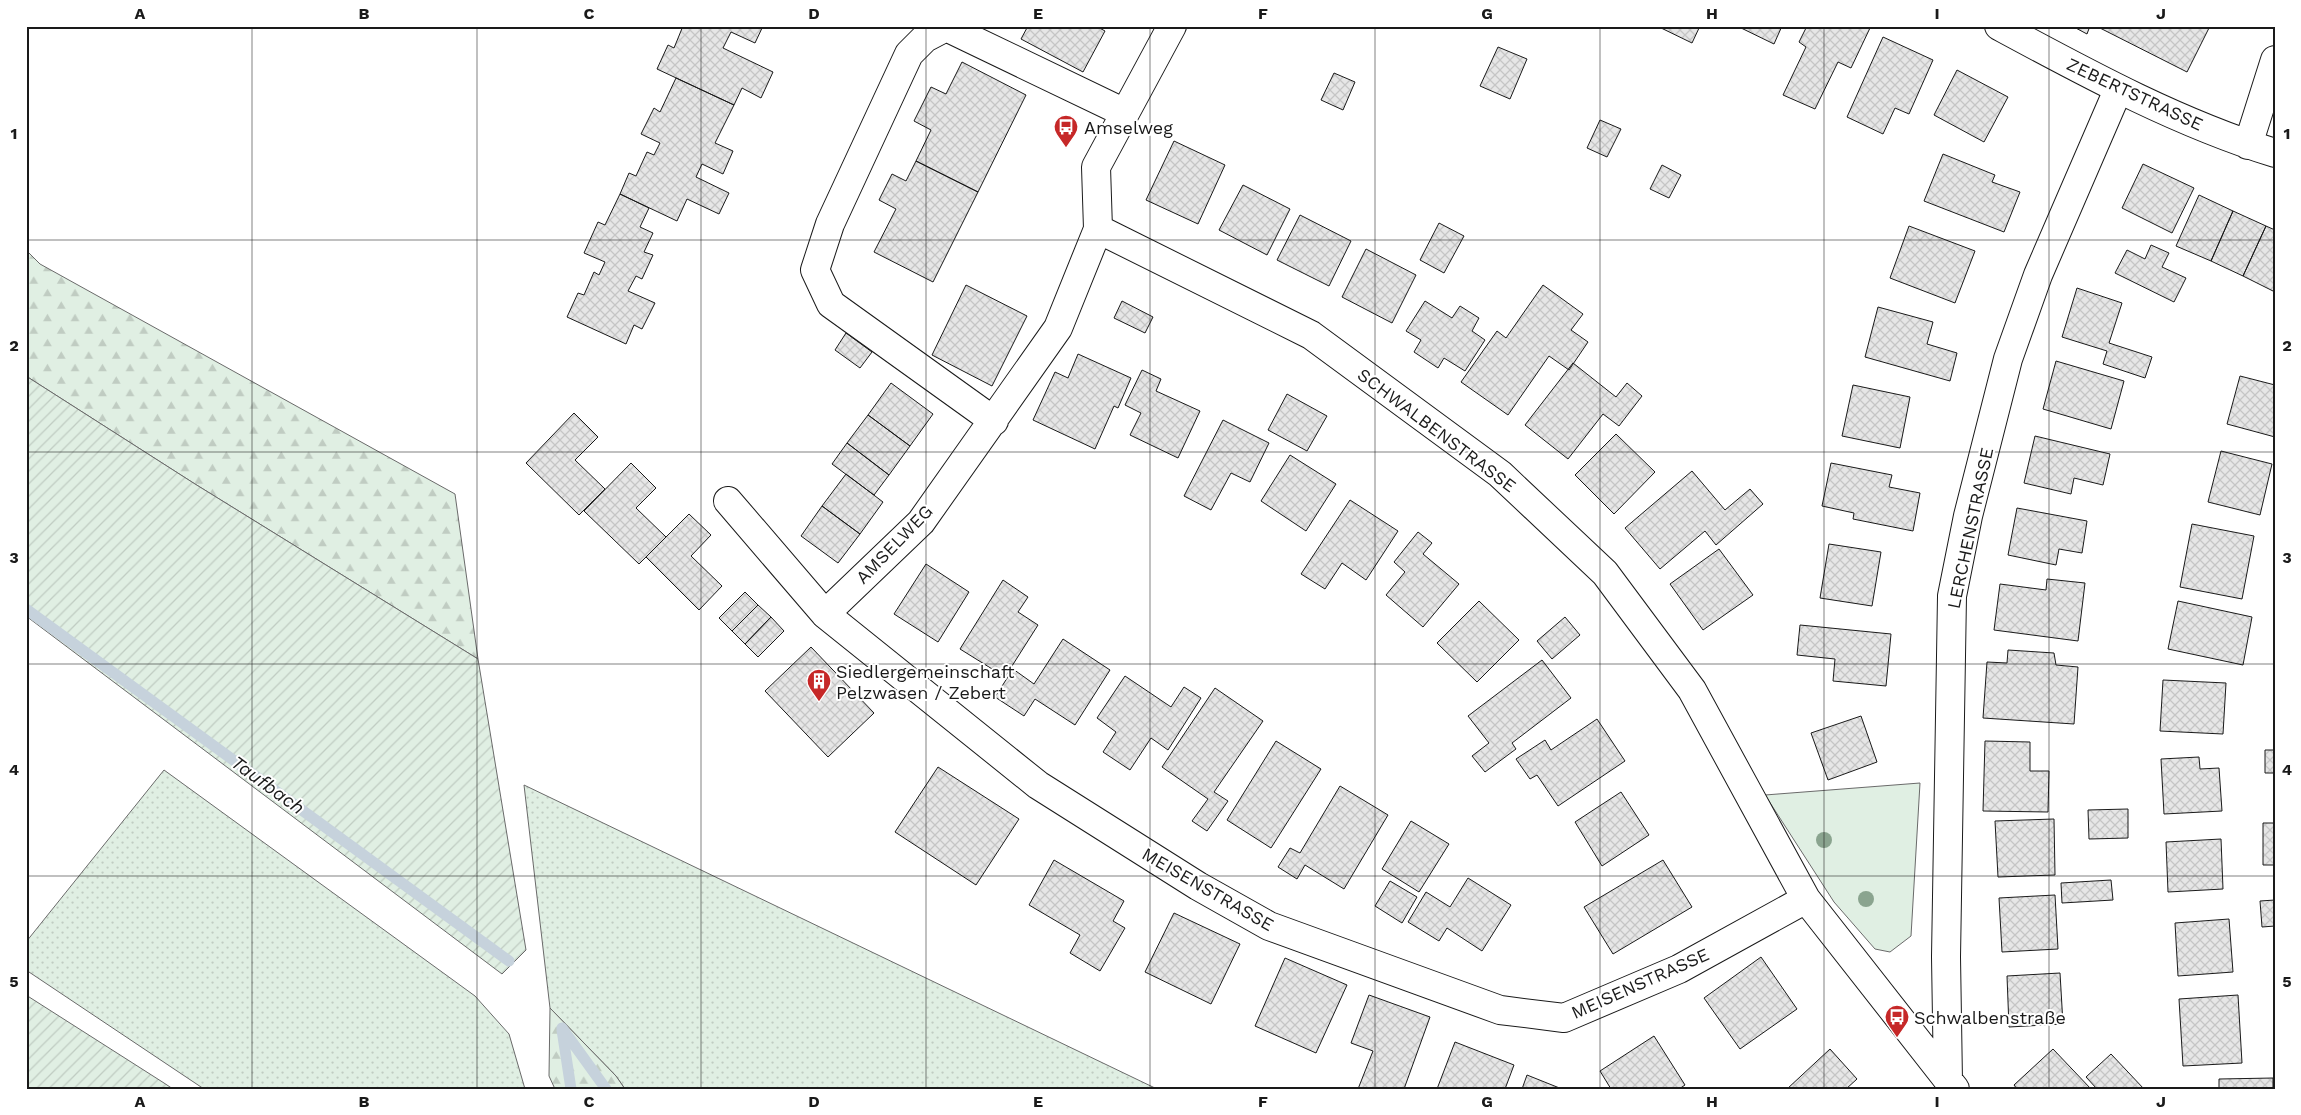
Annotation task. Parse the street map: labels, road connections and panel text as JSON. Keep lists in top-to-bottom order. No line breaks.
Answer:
{"streets":{"street":["ZEBERTSTRASSE","SCHWALBENSTRASSE","LERCHENSTRASSE","AMSELWEG","MEISENSTRASSE"]},"crossings":[["ZEBERTSTRASSE","LERCHENSTRASSE"],["SCHWALBENSTRASSE","LERCHENSTRASSE"],["SCHWALBENSTRASSE","AMSELWEG"],["SCHWALBENSTRASSE","MEISENSTRASSE"],["AMSELWEG","MEISENSTRASSE"]],"water":["Taufbach"],"places":{"bus stop":["Amselweg","Schwalbenstraße"],"building":["Siedlergemeinschaft Pelzwasen / Zebert"]},"grid":{"columns":["A","B","C","D","E","F","G","H","I","J"],"rows":["1","2","3","4","5"]}}
